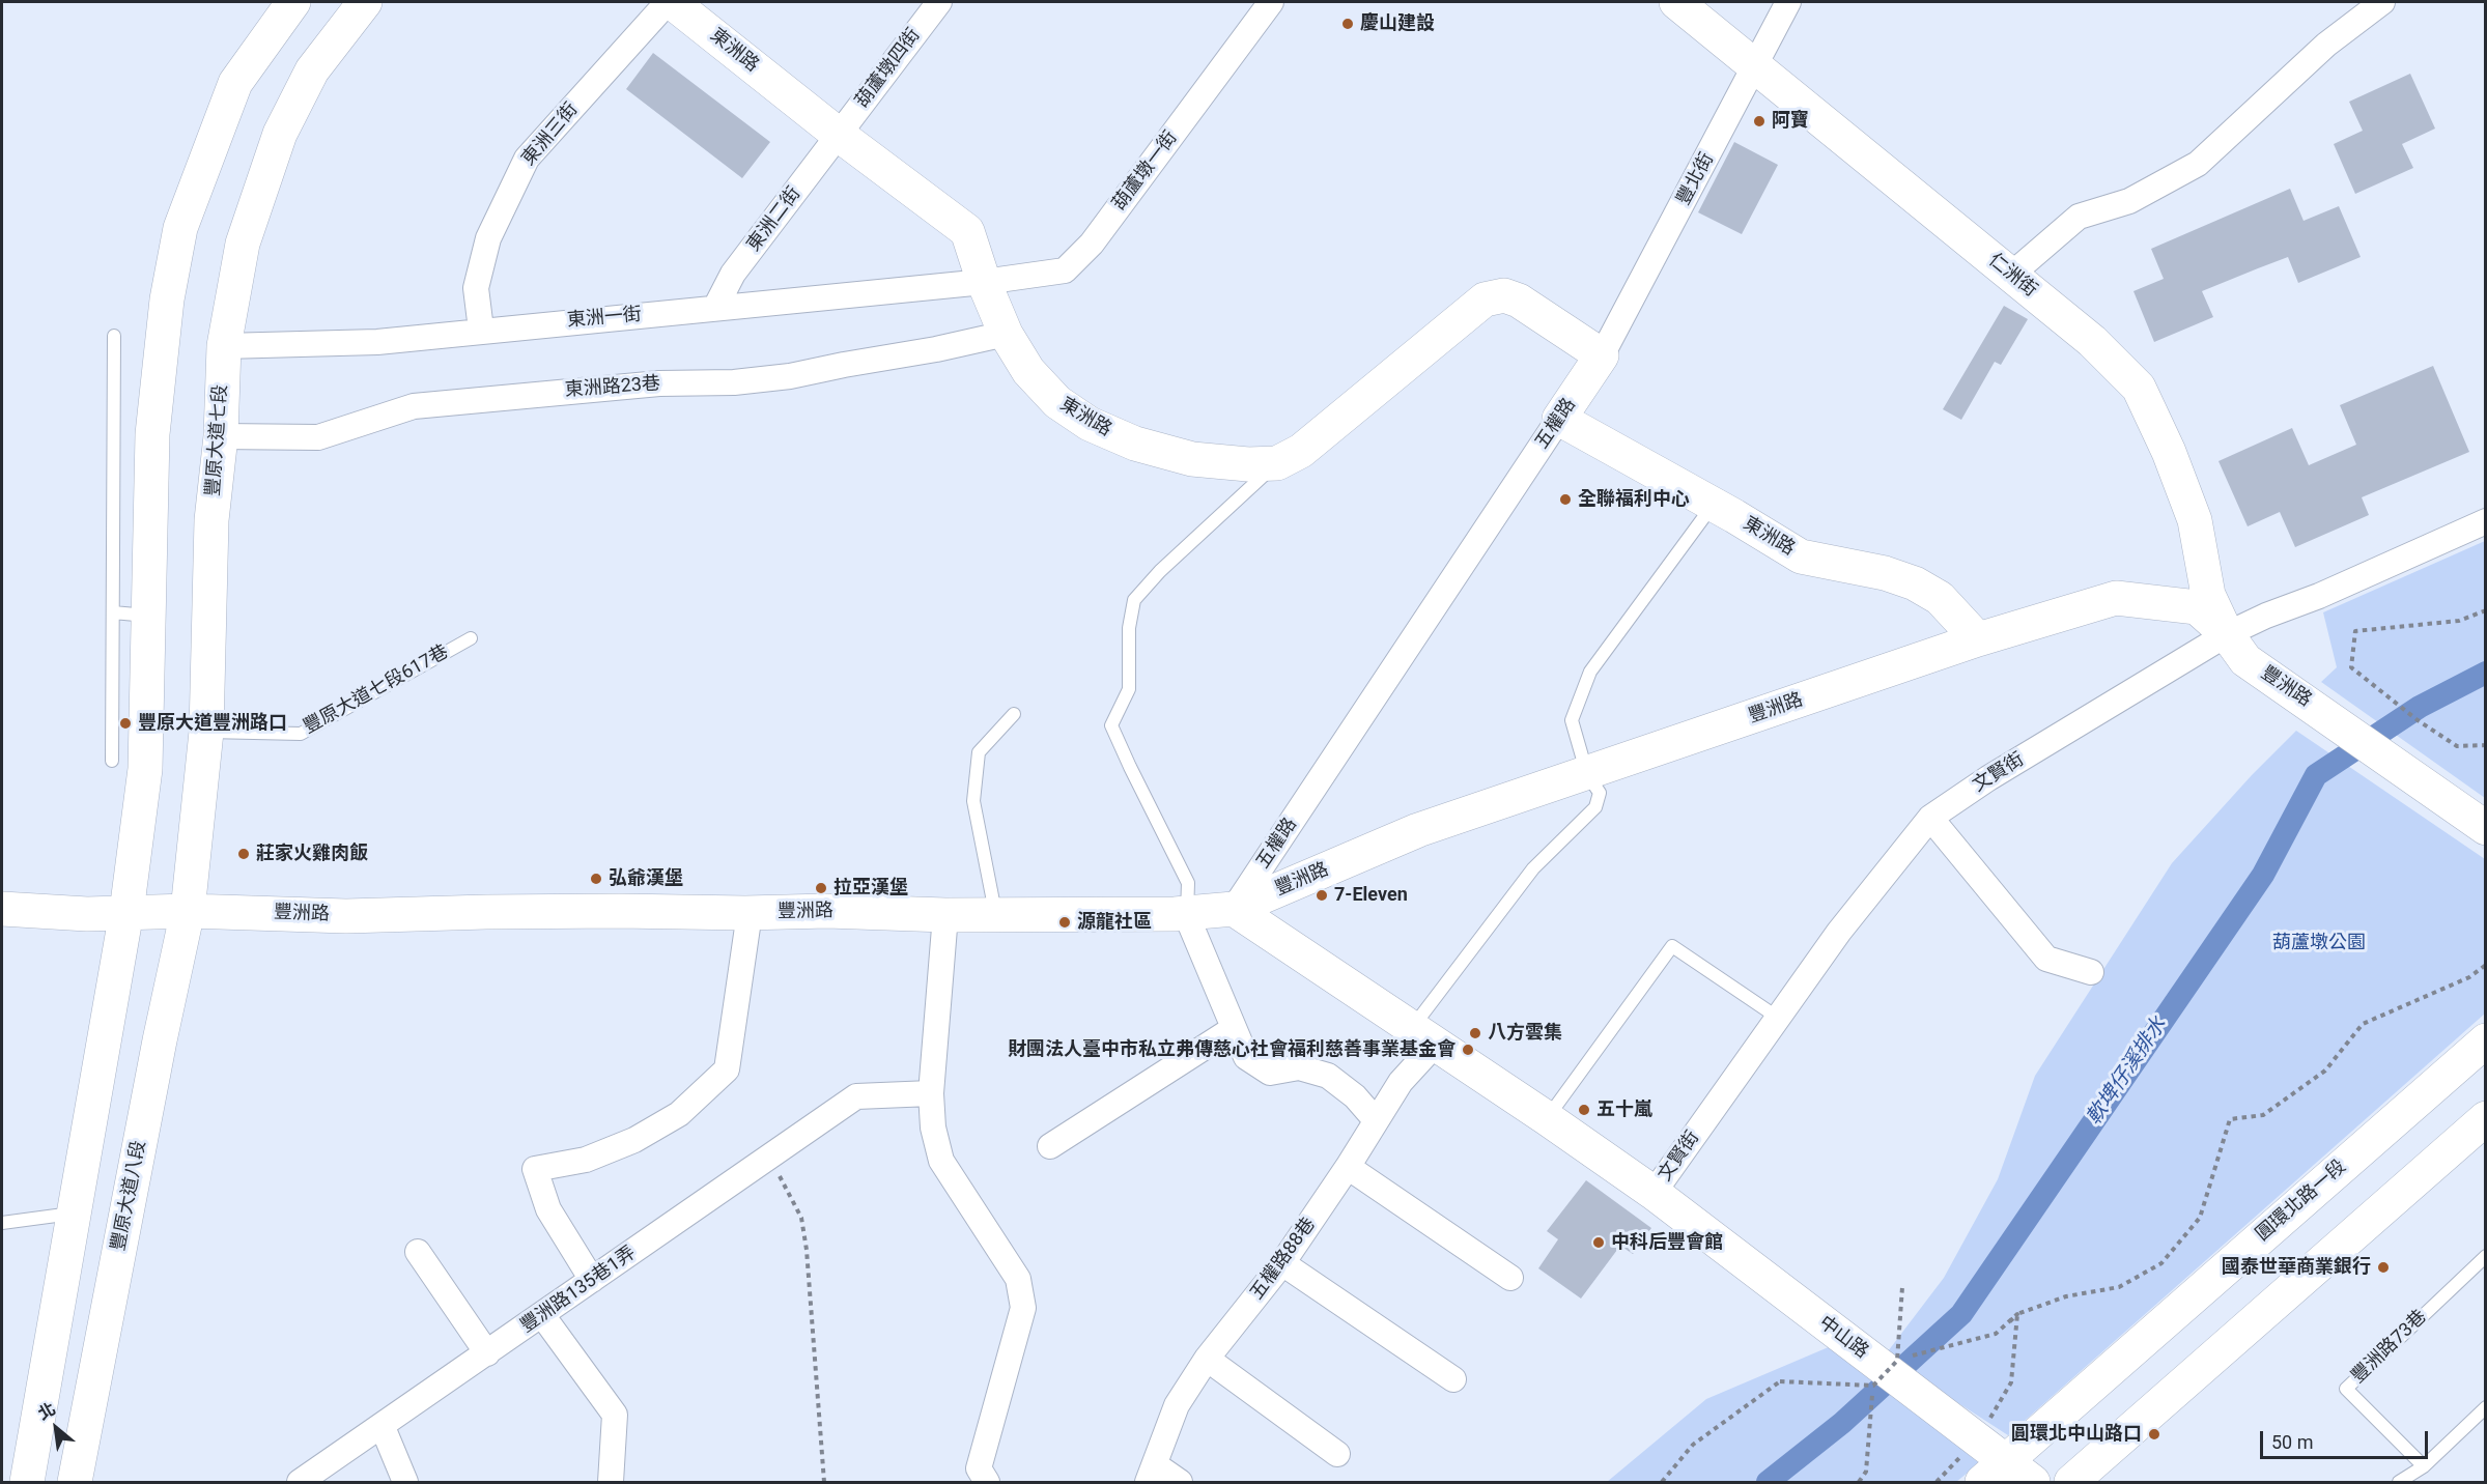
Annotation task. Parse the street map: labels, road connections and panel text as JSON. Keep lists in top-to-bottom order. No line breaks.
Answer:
{"streets":{"street":["東洲路","葫蘆墩四街","東洲三街","葫蘆墩一街","豐北街","東洲二街","仁洲街","東洲一街","東洲路23巷","五權路","豐原大道七段","豐洲路","文賢街","豐原大道八段","圓環北路一段","五權路88巷","豐洲路135巷1弄","中山路"],"lane":["豐原大道七段617巷","豐洲路73巷"]},"crossings":[["東洲路","葫蘆墩四街"],["東洲路","東洲三街"],["東洲路","葫蘆墩一街"],["東洲路","豐北街"],["東洲路","東洲二街"],["東洲路","東洲一街"],["東洲路","東洲路23巷"],["東洲路","五權路"],["東洲路","豐洲路"],["葫蘆墩四街","東洲二街"],["東洲三街","東洲一街"],["葫蘆墩一街","東洲一街"],["豐北街","仁洲街"],["豐北街","五權路"],["東洲二街","東洲一街"],["仁洲街","豐洲路"],["仁洲街","文賢街"],["東洲一街","豐原大道七段"],["東洲路23巷","豐原大道七段"],["五權路","豐洲路"],["豐原大道七段","豐洲路"],["豐原大道七段","豐原大道七段617巷"],["豐原大道七段","豐原大道八段"],["豐洲路","文賢街"],["豐洲路","豐原大道八段"],["文賢街","中山路"],["圓環北路一段","中山路"]],"water":["軟埤仔溪排水"],"parks":["葫蘆墩公園"],"places":["慶山建設","阿寶","全聯福利中心","豐原大道豐洲路口","莊家火雞肉飯","弘爺漢堡","拉亞漢堡","7-Eleven","源龍社區","八方雲集","財團法人臺中市私立弗傳慈心社會福利慈善事業基金會","五十嵐","中科后豐會館","國泰世華商業銀行","圓環北中山路口"],"scale_bar":"50 m","north":"top left"}
